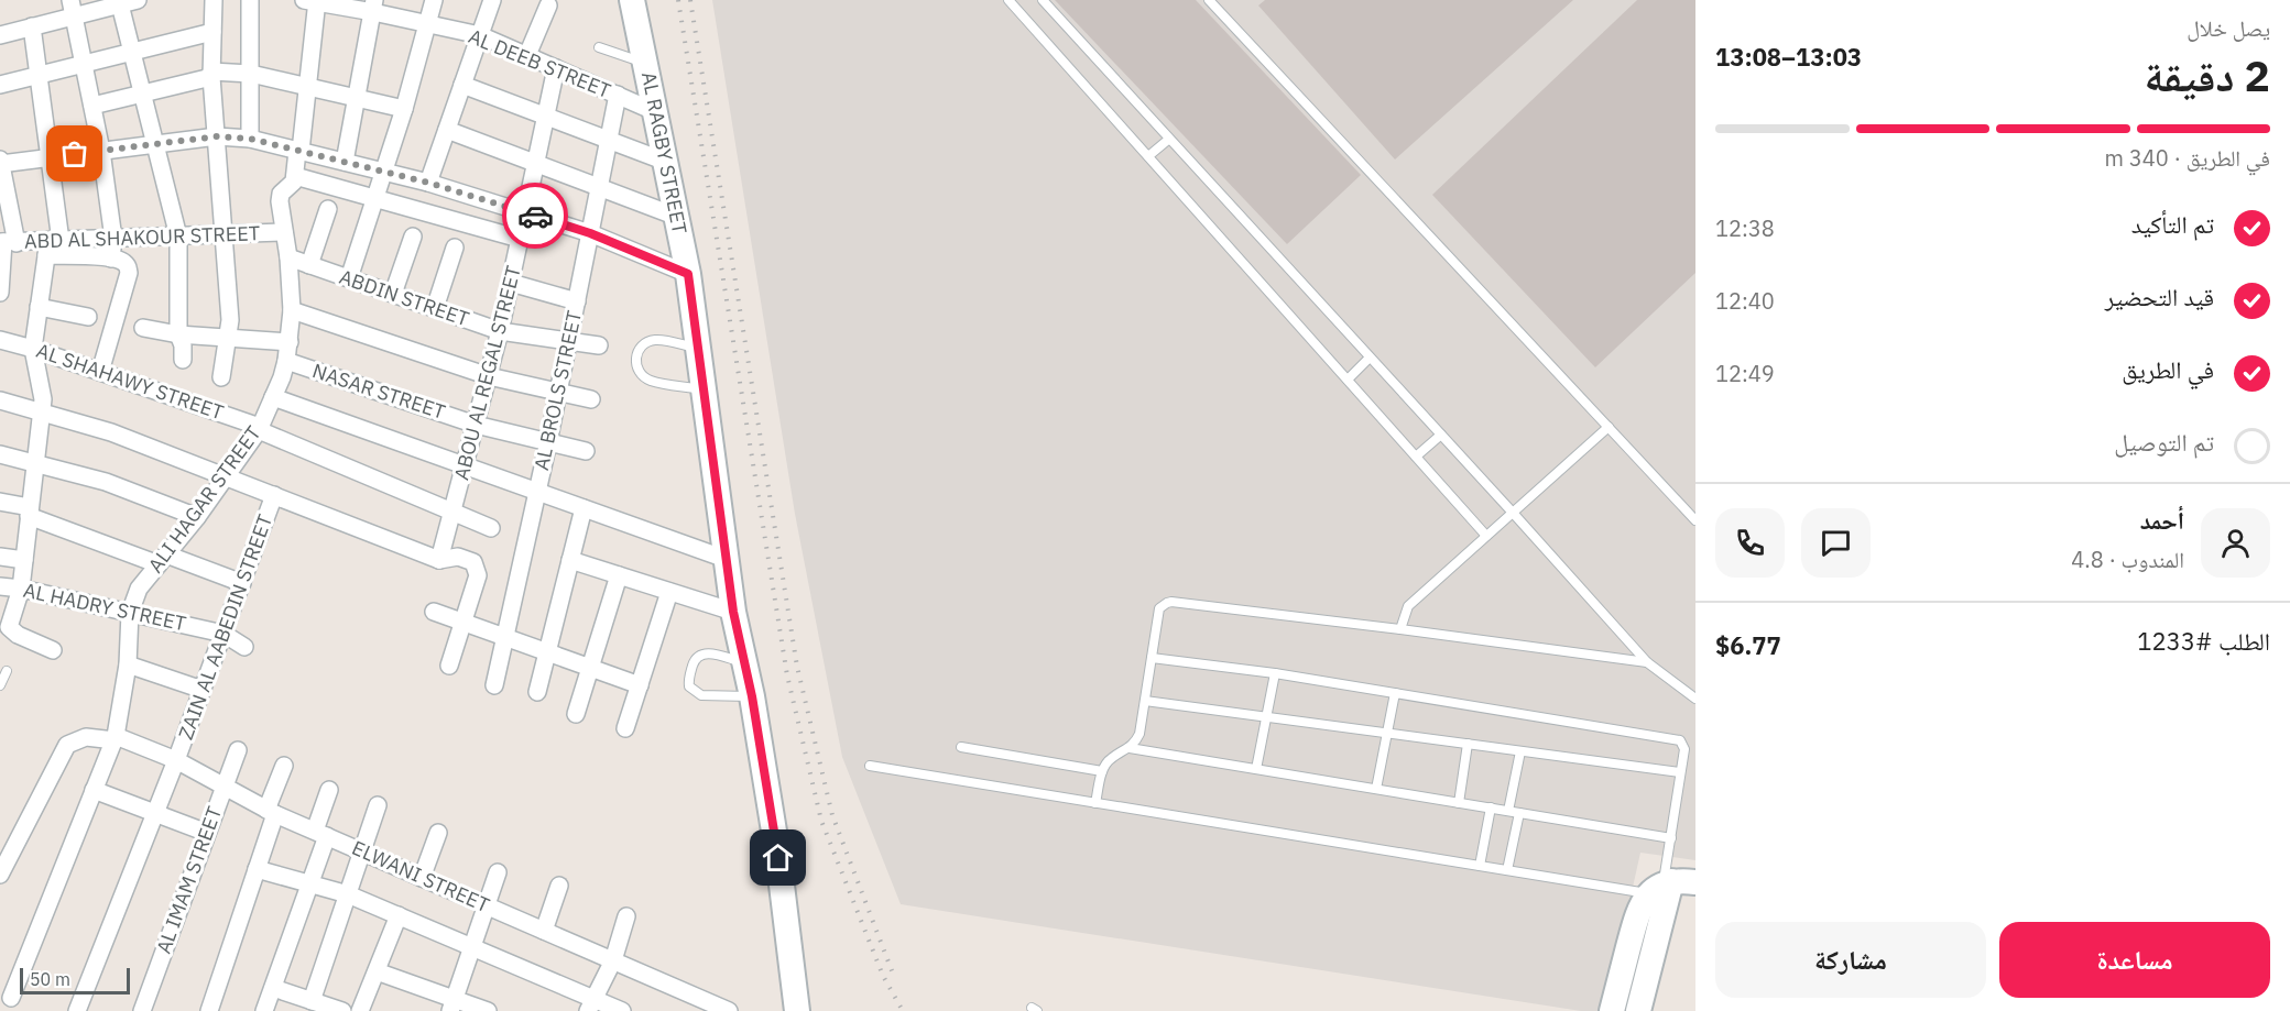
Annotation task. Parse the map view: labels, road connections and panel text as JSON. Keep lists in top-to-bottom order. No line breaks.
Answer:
{"streets":{"main road":["AL RAGBY STREET"],"street":["AL DEEB STREET","ABD AL SHAKOUR STREET","ABDIN STREET","ABOU AL REGAL STREET","AL SHAHAWY STREET","AL BROLS STREET","NASAR STREET","ALI HAGAR STREET","AL HADRY STREET","ZAIN AL AABEDIN STREET","ELWANI STREET","AL IMAM STREET"]},"crossings":[["AL DEEB STREET","AL RAGBY STREET"],["AL DEEB STREET","ABOU AL REGAL STREET"],["AL DEEB STREET","AL BROLS STREET"],["AL DEEB STREET","ALI HAGAR STREET"],["ABD AL SHAKOUR STREET","ALI HAGAR STREET"],["ABDIN STREET","ABOU AL REGAL STREET"],["ABDIN STREET","AL BROLS STREET"],["ABDIN STREET","ALI HAGAR STREET"],["ABOU AL REGAL STREET","AL SHAHAWY STREET"],["ABOU AL REGAL STREET","NASAR STREET"],["AL SHAHAWY STREET","ALI HAGAR STREET"],["AL BROLS STREET","NASAR STREET"],["NASAR STREET","ALI HAGAR STREET"],["ALI HAGAR STREET","AL HADRY STREET"],["ALI HAGAR STREET","ELWANI STREET"],["AL HADRY STREET","ZAIN AL AABEDIN STREET"],["ZAIN AL AABEDIN STREET","ELWANI STREET"],["ELWANI STREET","AL IMAM STREET"]],"scale_bar":"50 m","page":{"heading":["2 دقيقة","يصل خلال","13:03–13:08"],"panel":["أحمد","المندوب · 4.8","الطلب #1233","$6.77"],"bar":"في الطريق · 340 m","list":[["تم التأكيد","12:38"],["قيد التحضير","12:40"],["في الطريق","12:49"],"تم التوصيل"],"buttons":["مساعدة","مشاركة"],"scale":"50 m"}}
